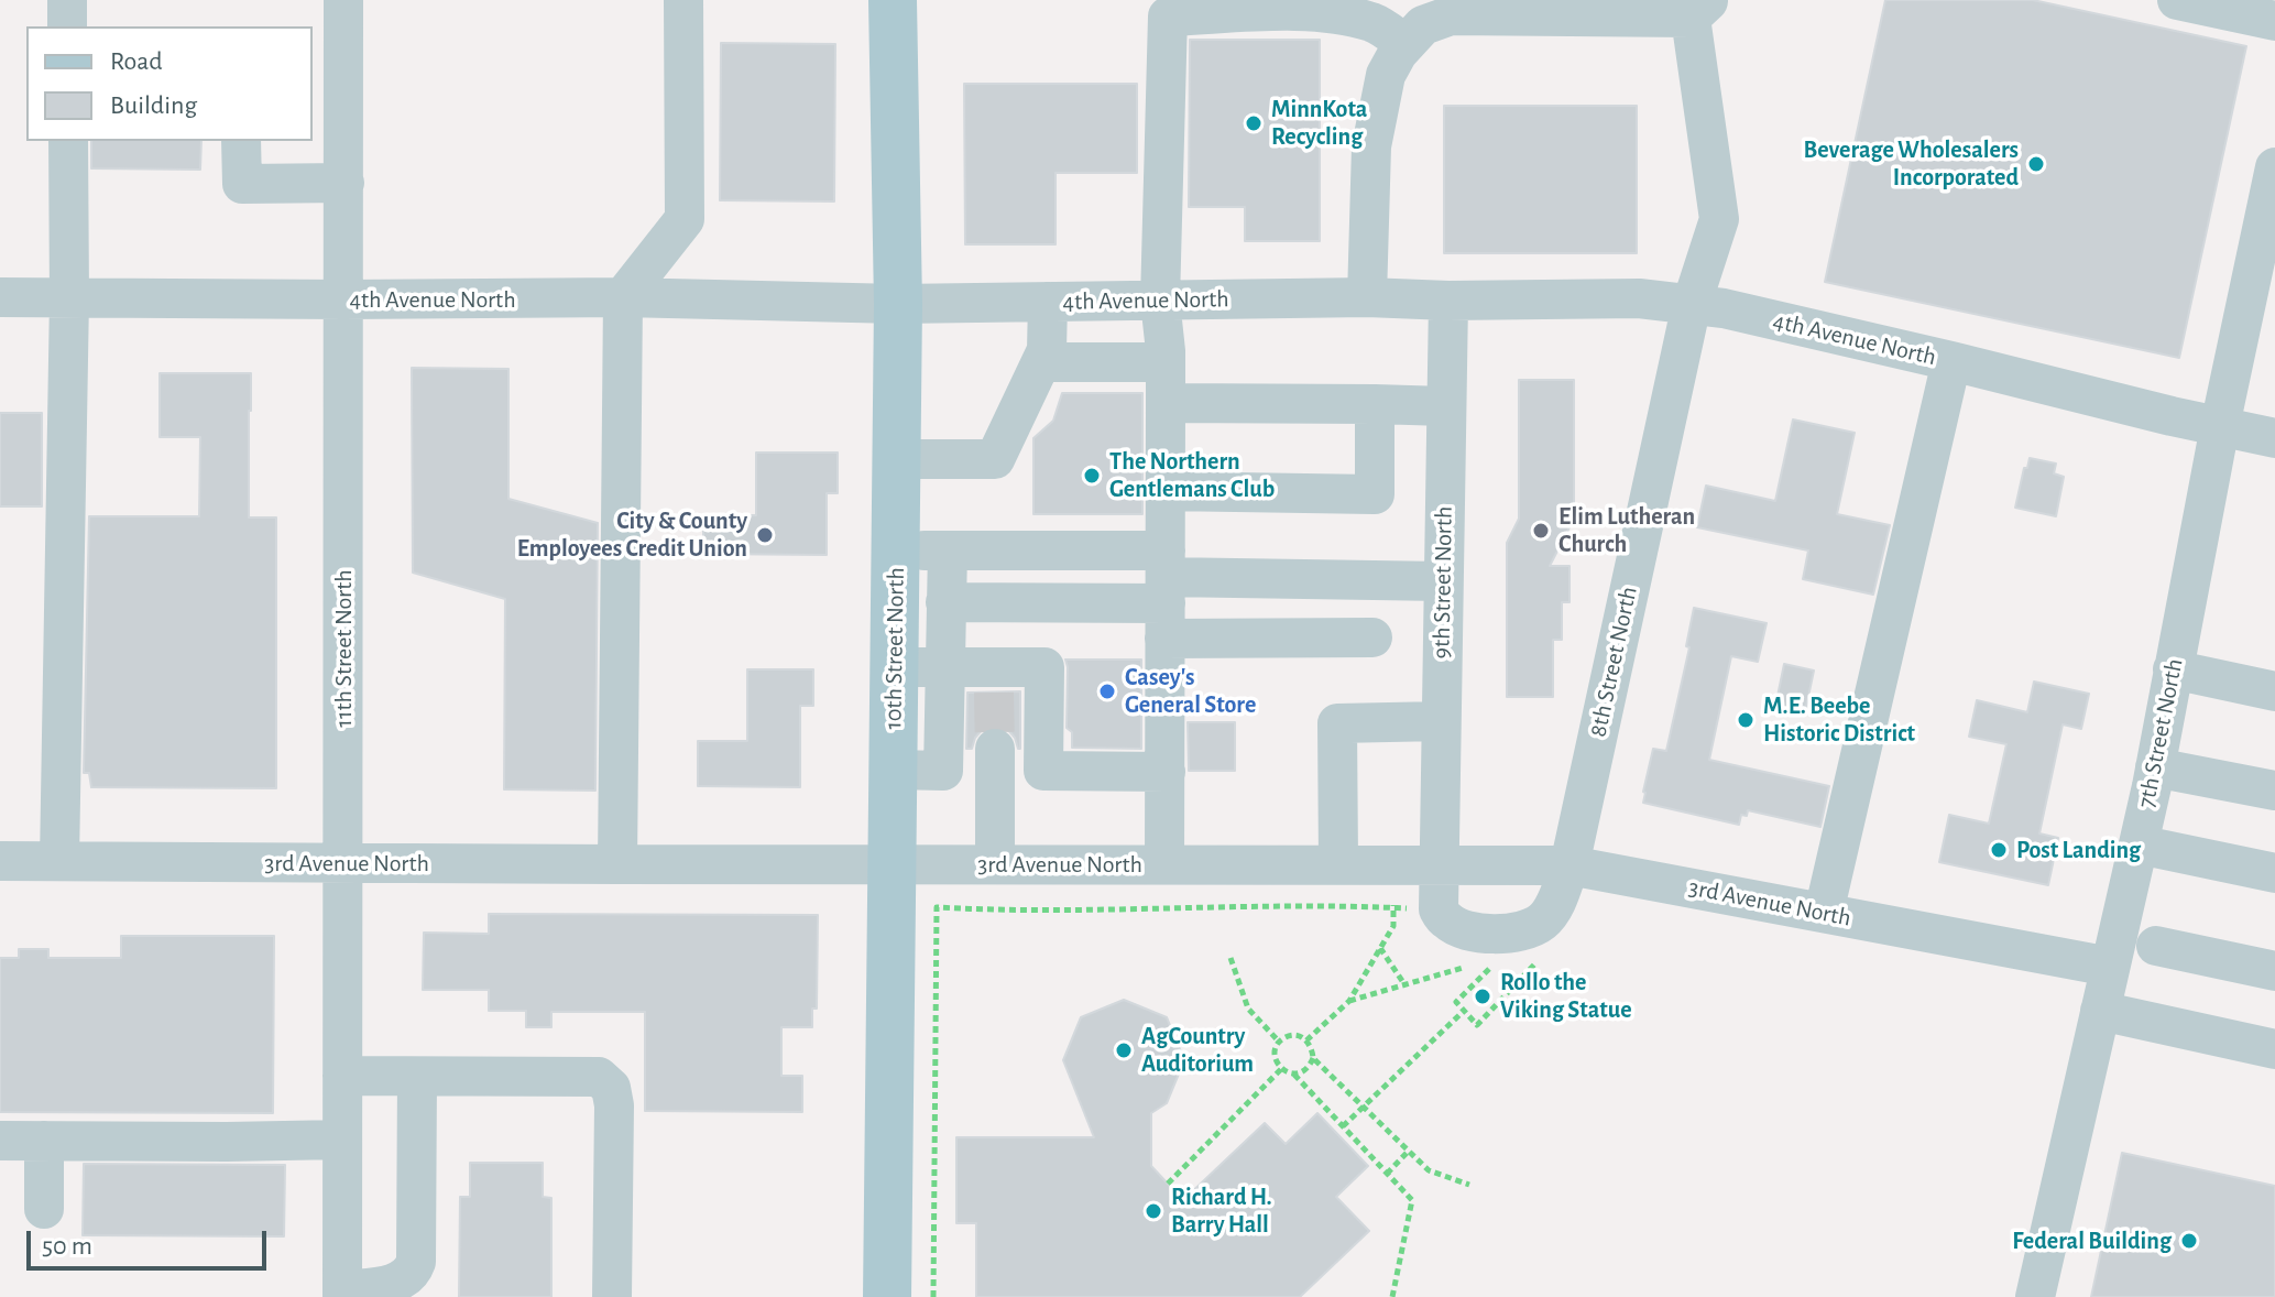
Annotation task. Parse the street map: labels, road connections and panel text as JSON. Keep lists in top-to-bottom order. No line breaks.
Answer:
{"streets":{"main road":["10th Street North"],"street":["4th Avenue North","9th Street North","11th Street North","8th Street North","7th Street North","3rd Avenue North"]},"crossings":[["4th Avenue North","9th Street North"],["4th Avenue North","11th Street North"],["4th Avenue North","10th Street North"],["4th Avenue North","8th Street North"],["4th Avenue North","7th Street North"],["9th Street North","8th Street North"],["9th Street North","3rd Avenue North"],["11th Street North","3rd Avenue North"],["10th Street North","3rd Avenue North"],["8th Street North","3rd Avenue North"],["7th Street North","3rd Avenue North"]],"places":["MinnKota Recycling","Beverage Wholesalers Incorporated","The Northern Gentlemans Club","Elim Lutheran Church","City & County Employees Credit Union","Casey's General Store","M.E. Beebe Historic District","Post Landing","Rollo the Viking Statue","AgCountry Auditorium","Richard H. Barry Hall","Federal Building"],"legend":["Road","Building"],"scale_bar":"50 m"}
